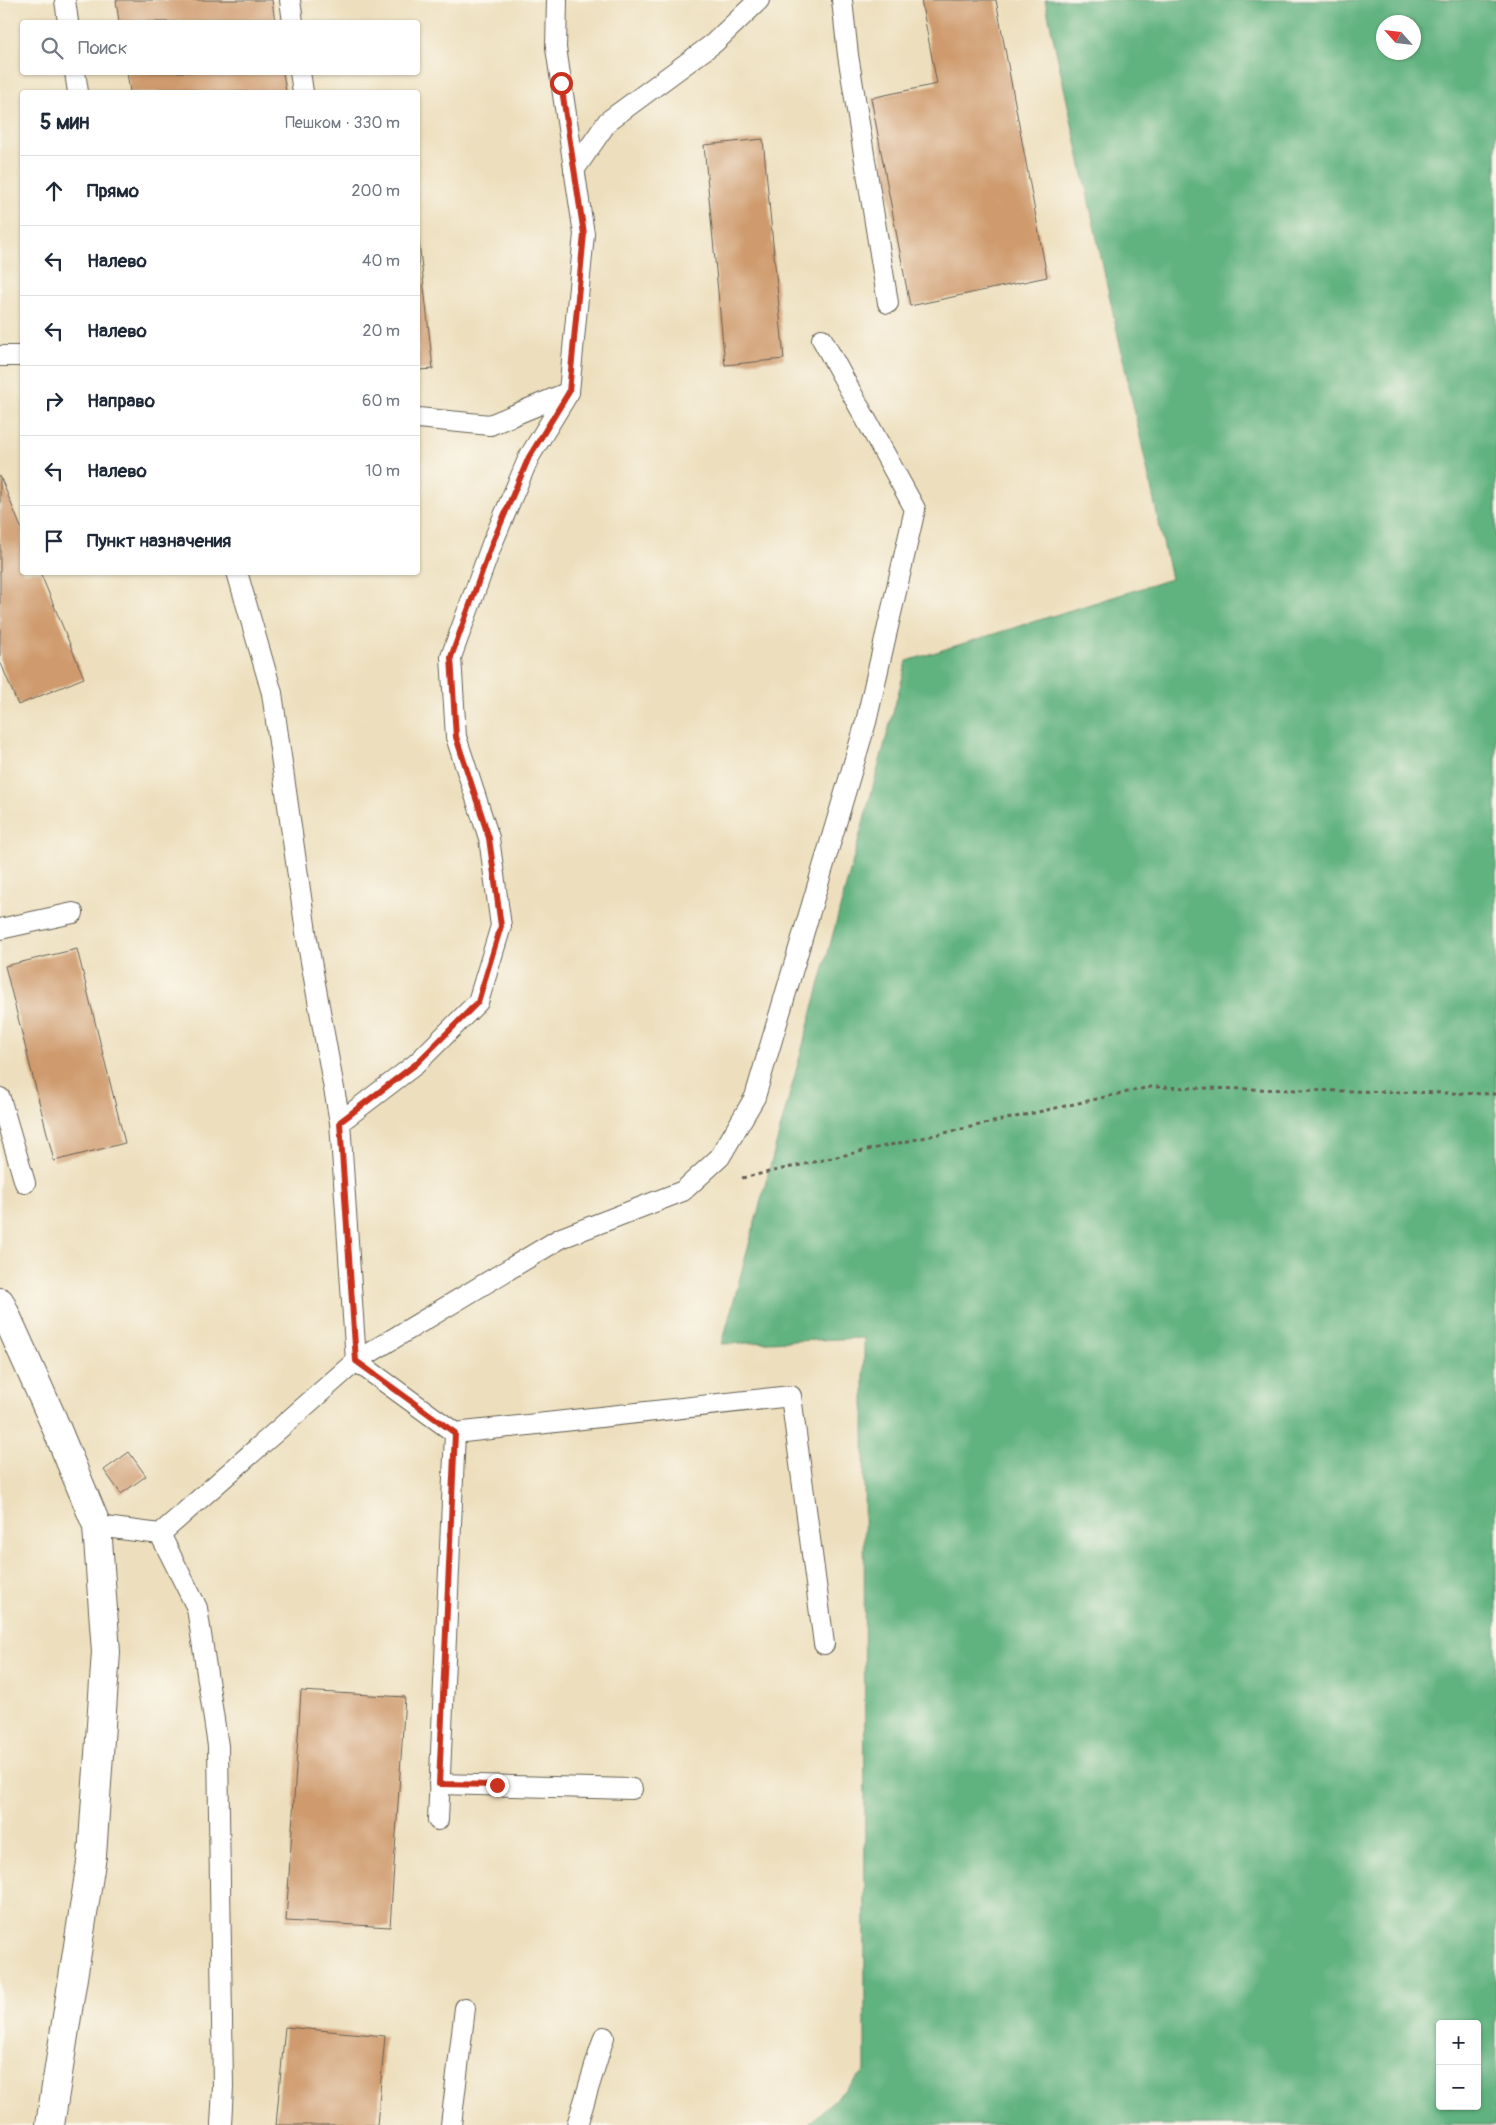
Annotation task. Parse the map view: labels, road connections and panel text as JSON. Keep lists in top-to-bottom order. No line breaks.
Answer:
{"north":"top left","page":{"search":"Поиск","heading":["5 мин","Пешком · 330 m"],"list":[["Прямо","200 m"],["Налево","40 m"],["Налево","20 m"],["Направо","60 m"],["Налево","10 m"],"Пункт назначения"],"map_buttons":["+","−"]}}
